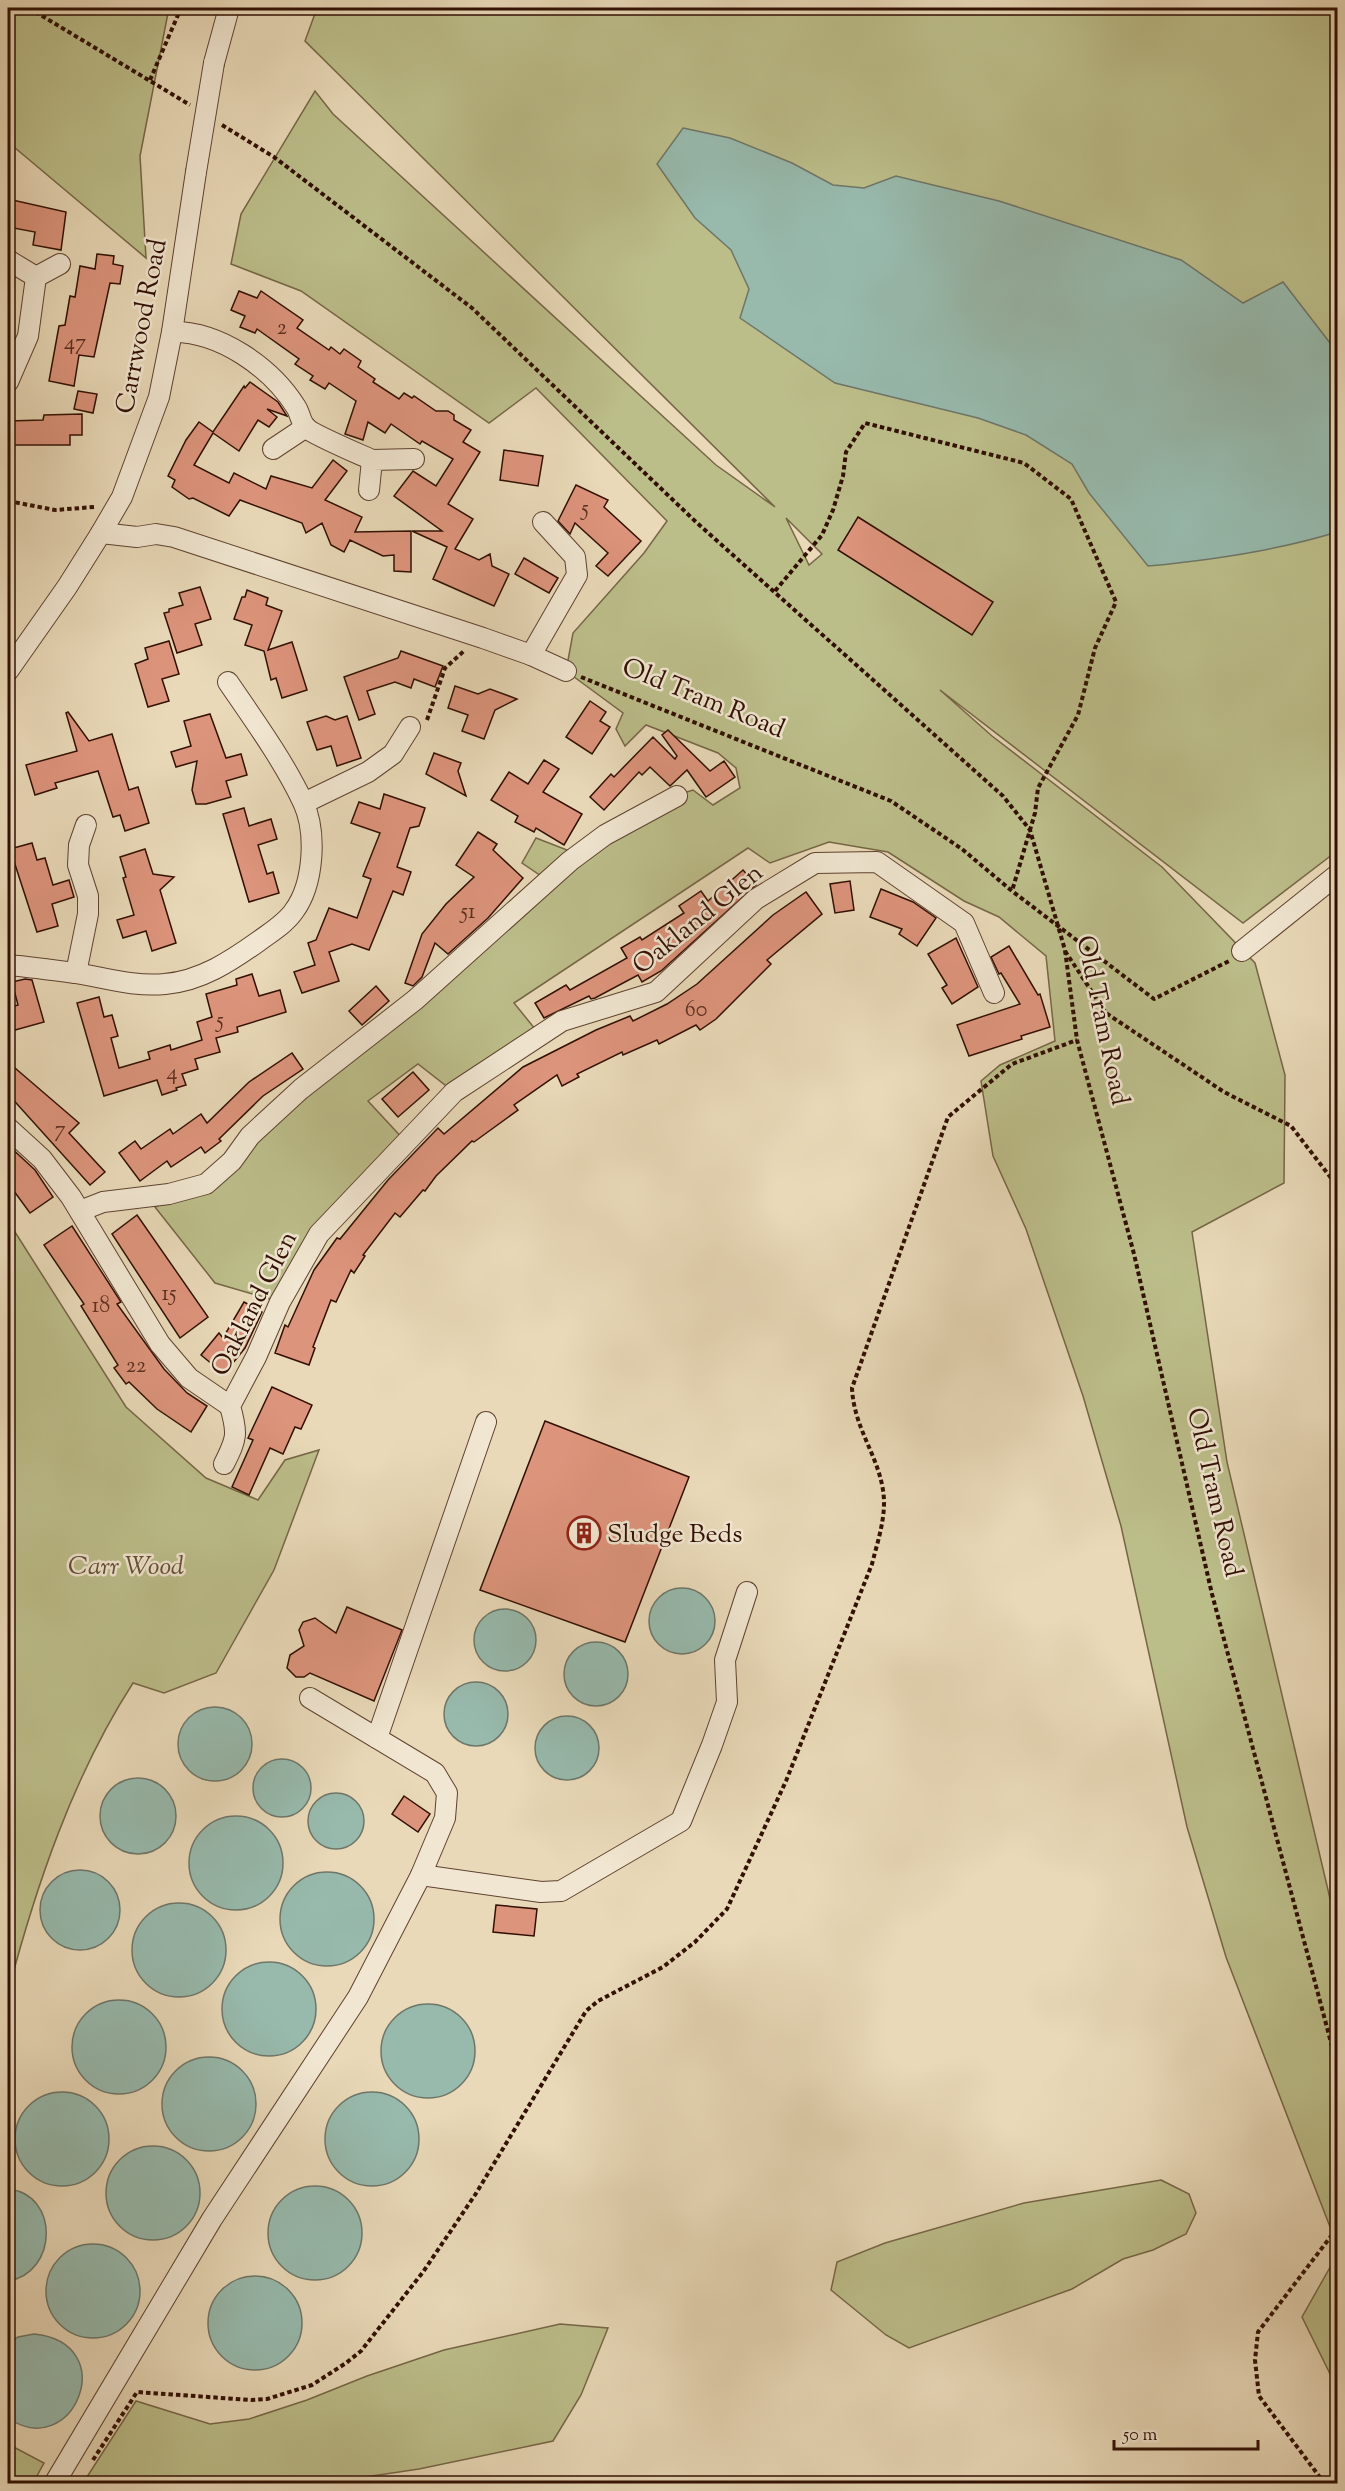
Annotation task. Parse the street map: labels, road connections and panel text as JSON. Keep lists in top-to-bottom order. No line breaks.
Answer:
{"streets":{"street":["Carrwood Road","Oakland Glen"],"path":["Old Tram Road"]},"parks":["Carr Wood"],"places":{"building":["Sludge Beds"]},"house_numbers":["2","47","5","51","60","5","4","7","15","18","22"],"scale_bar":"50 m"}
